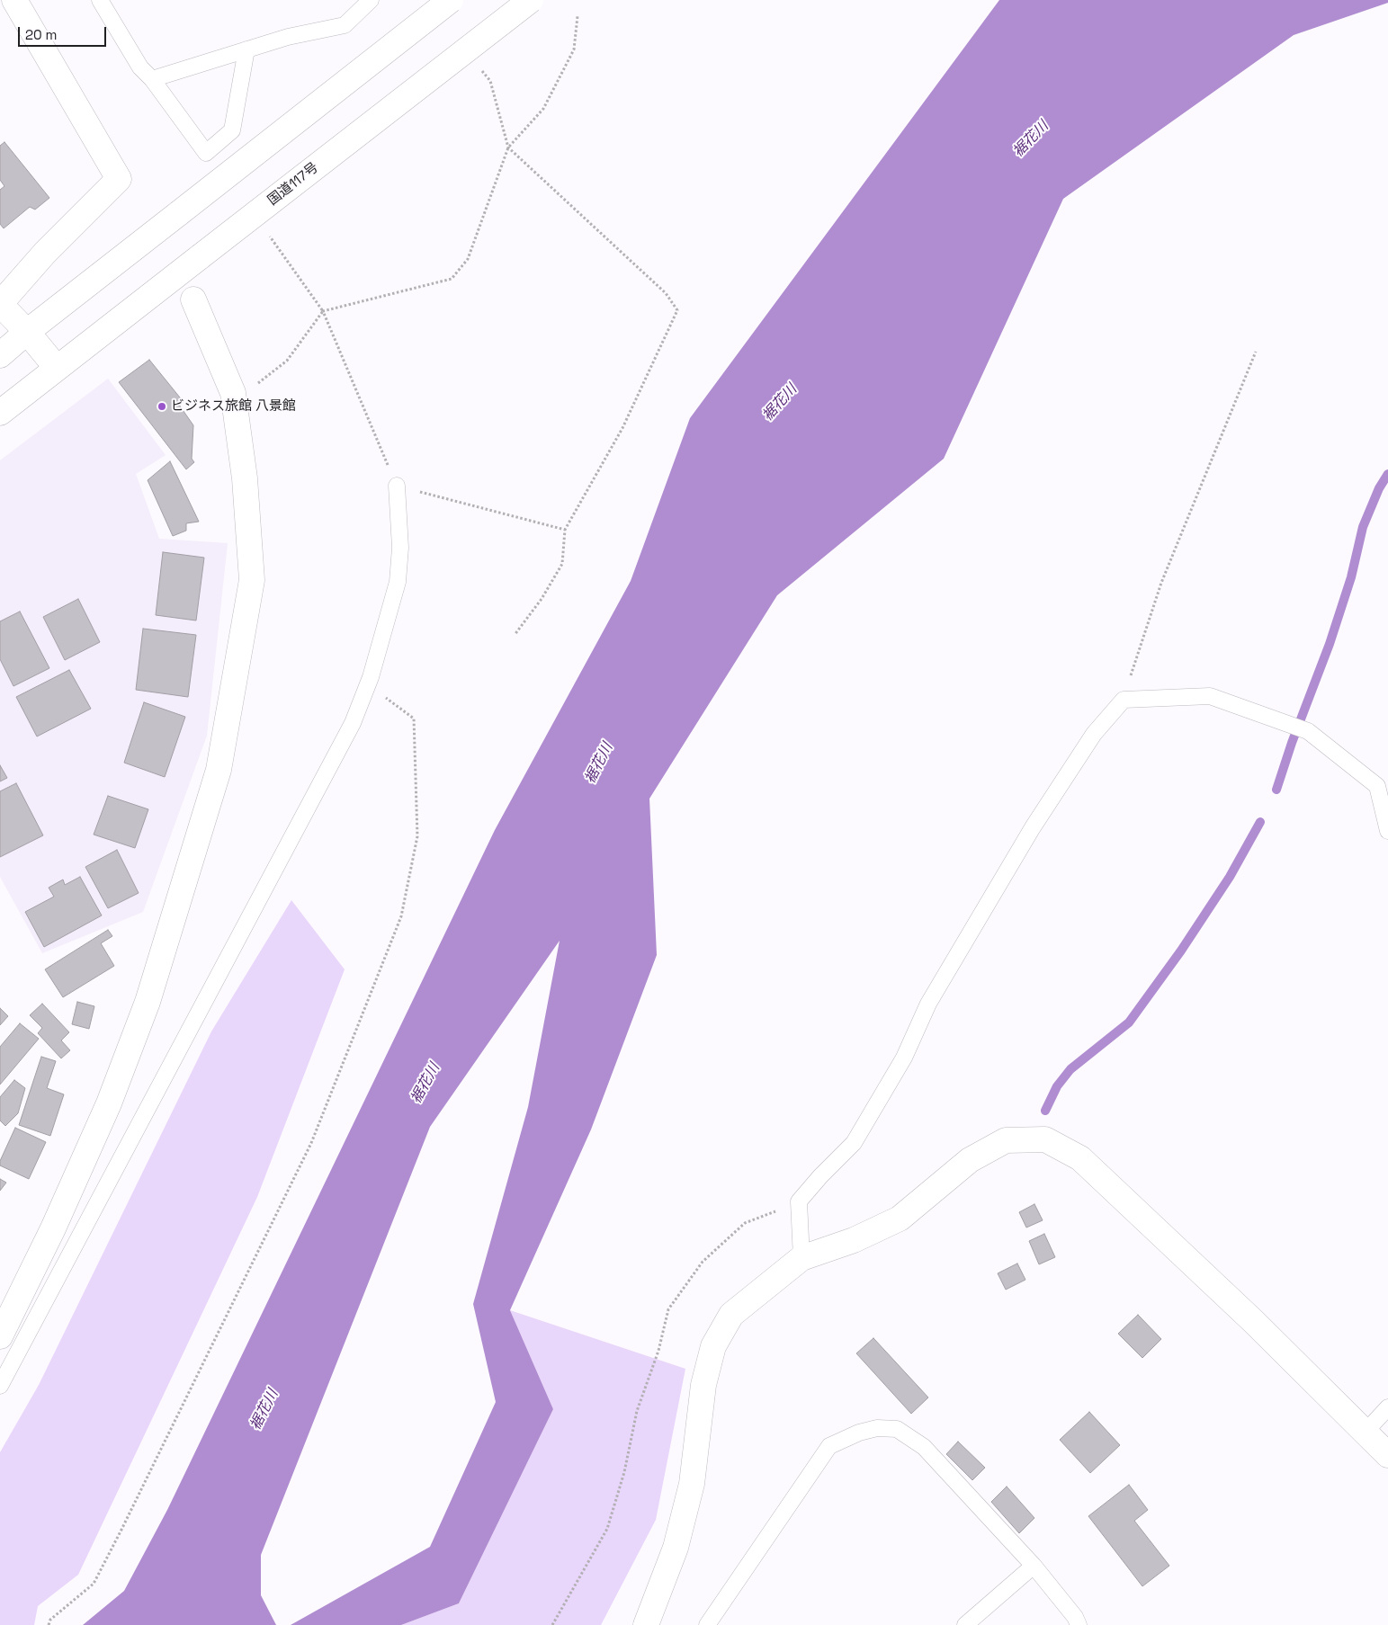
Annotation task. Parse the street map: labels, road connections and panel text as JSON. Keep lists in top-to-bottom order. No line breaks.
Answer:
{"streets":{"main road":["国道117号"]},"water":["裾花川"],"places":["ビジネス旅館 八景館"],"scale_bar":"20 m"}
